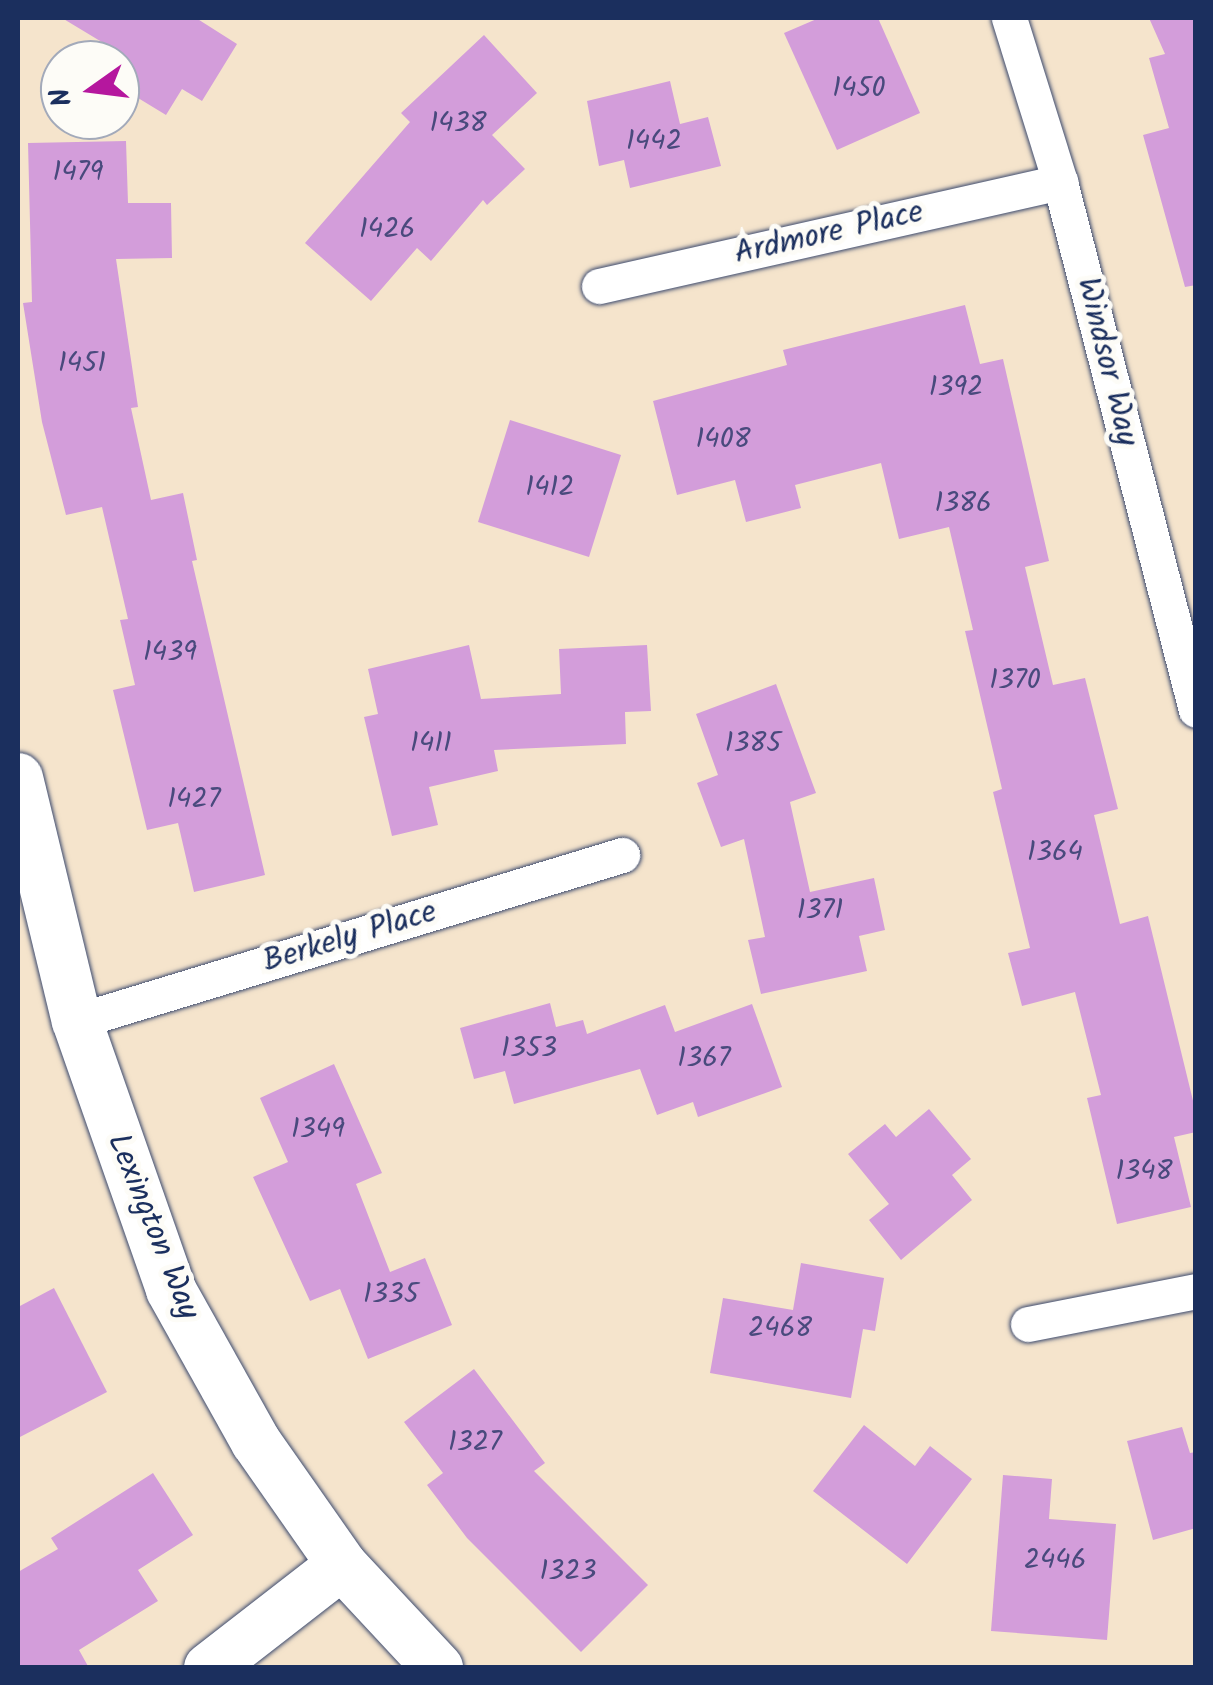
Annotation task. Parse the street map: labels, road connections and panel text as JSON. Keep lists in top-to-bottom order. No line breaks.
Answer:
{"streets":{"street":["Ardmore Place","Windsor Way","Berkely Place","Lexington Way"]},"crossings":[["Ardmore Place","Windsor Way"],["Berkely Place","Lexington Way"]],"house_numbers":["1450","1438","1442","1479","1426","1451","1392","1408","1412","1386","1439","1370","1411","1385","1427","1364","1371","1353","1367","1349","1348","1335","2468","1327","2446","1323"],"north":"left"}
